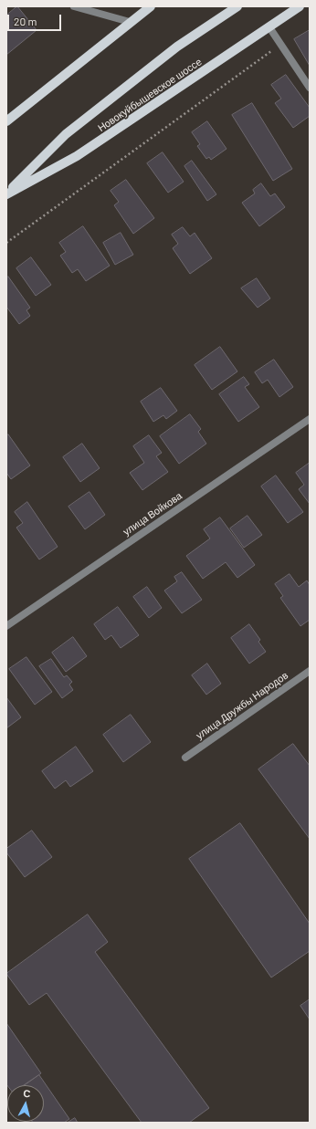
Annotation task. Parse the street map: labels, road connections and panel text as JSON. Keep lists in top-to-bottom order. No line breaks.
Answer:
{"streets":{"main road":["Новокуйбышевское шоссе"],"street":["улица Войкова","улица Дружбы Народов"]},"scale_bar":"20 m","north":"top"}
